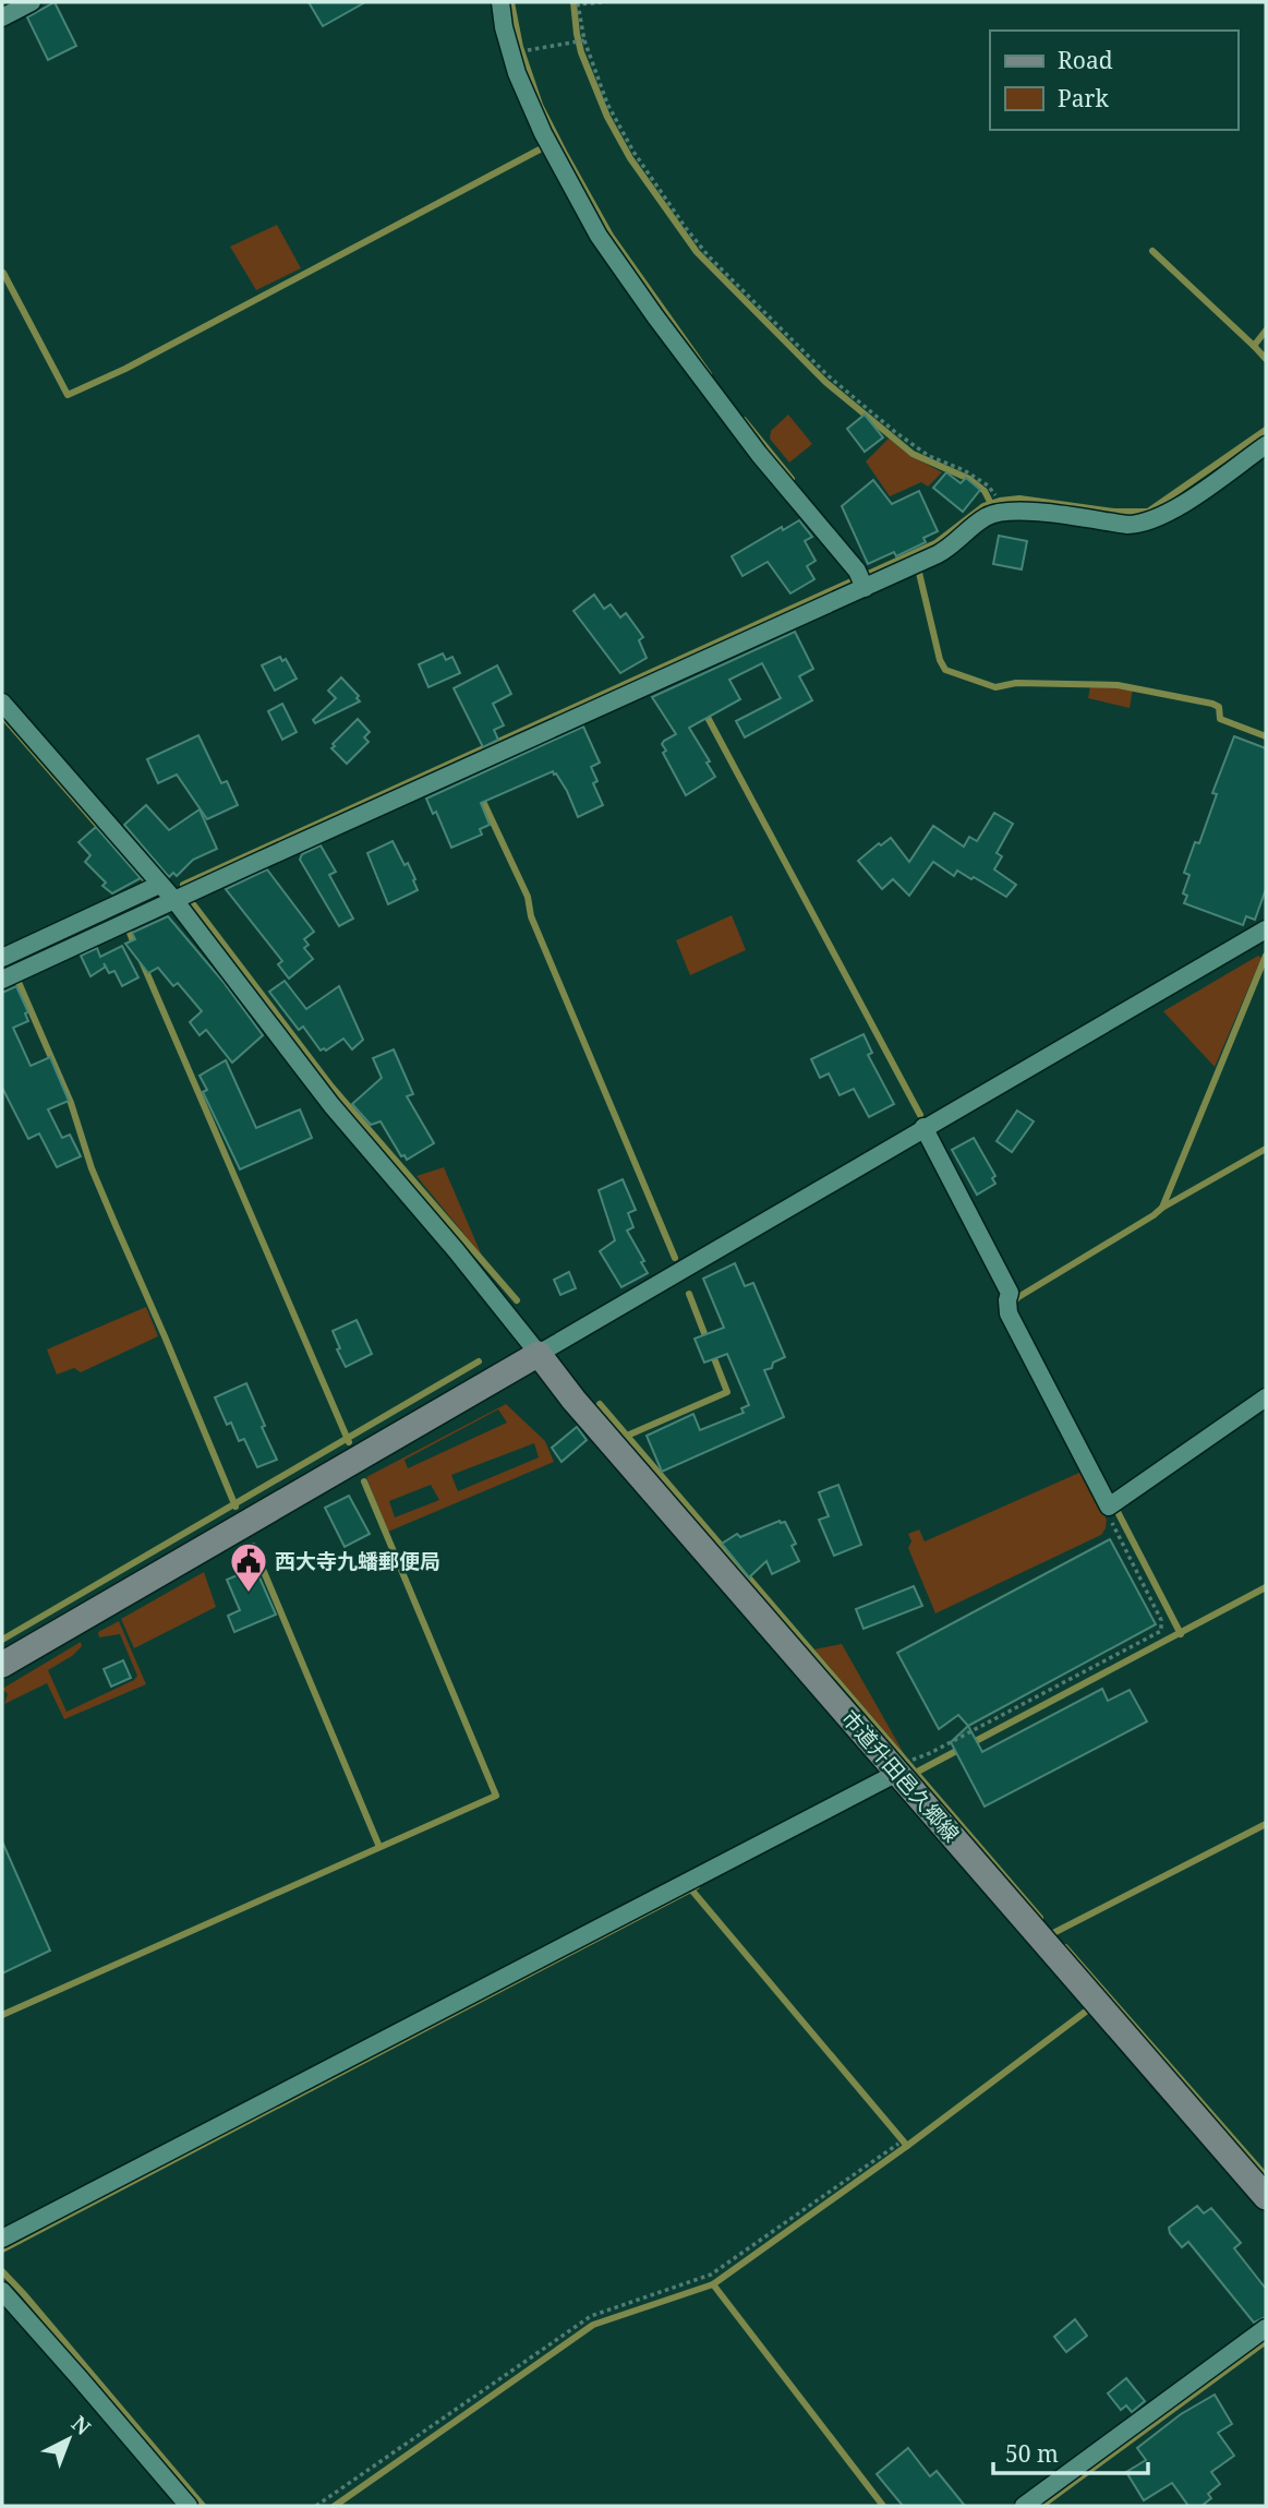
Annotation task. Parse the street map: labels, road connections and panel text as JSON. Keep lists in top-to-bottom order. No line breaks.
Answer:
{"streets":{"street":["市道升田邑久郷線"]},"places":{"public building":["西大寺九蟠郵便局"]},"legend":["Road","Park"],"scale_bar":"50 m","north":"top right"}
